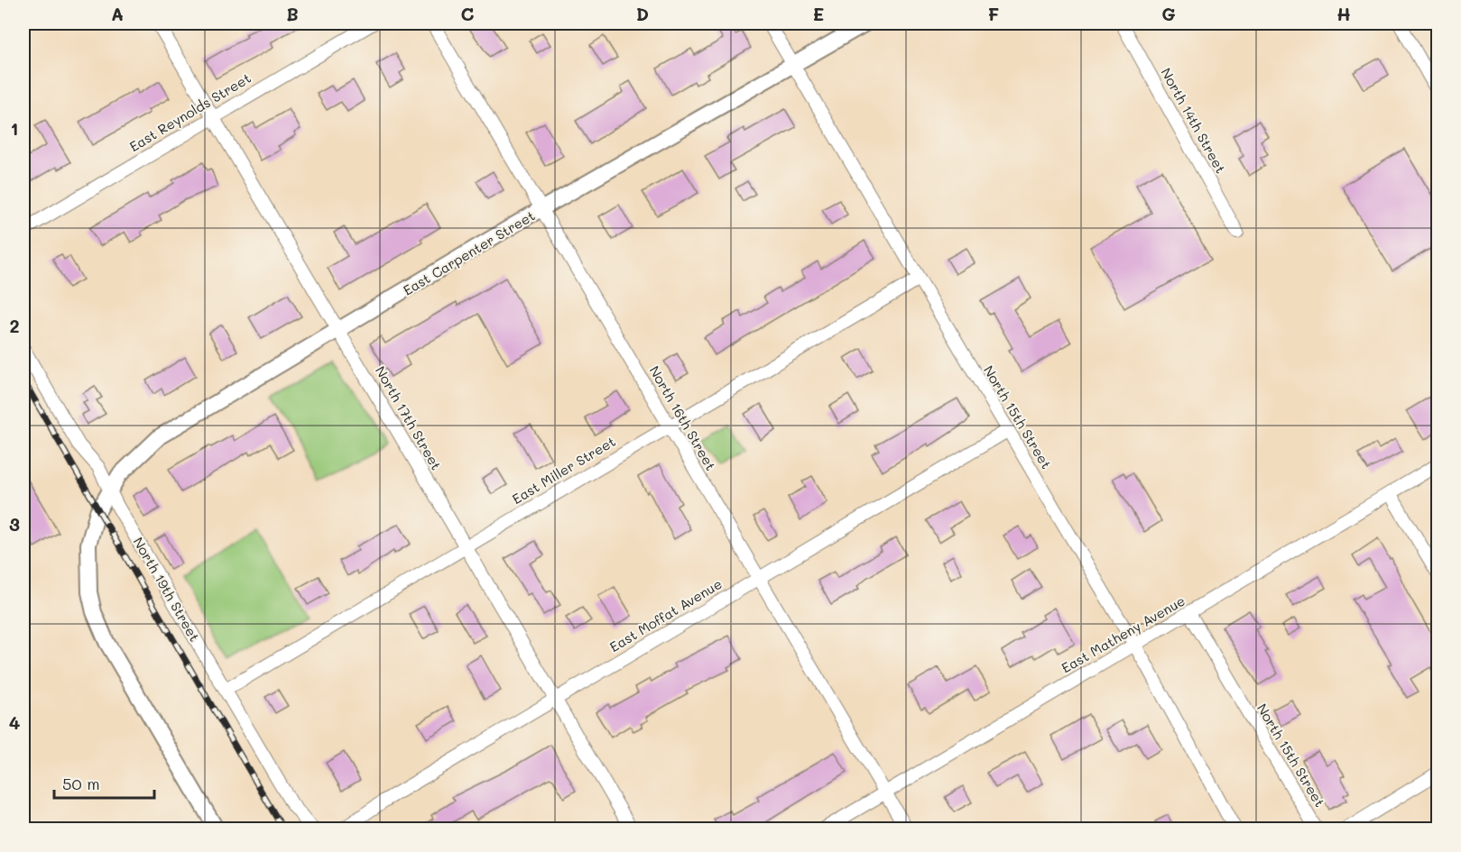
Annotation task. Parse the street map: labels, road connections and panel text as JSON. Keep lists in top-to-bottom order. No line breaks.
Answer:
{"streets":{"street":["East Reynolds Street","North 14th Street","East Carpenter Street","North 15th Street","North 17th Street","North 16th Street","East Miller Street","North 19th Street","East Moffat Avenue","East Matheny Avenue"]},"crossings":[["East Reynolds Street","North 17th Street"],["East Carpenter Street","North 15th Street"],["East Carpenter Street","North 17th Street"],["East Carpenter Street","North 16th Street"],["East Carpenter Street","North 19th Street"],["North 15th Street","East Miller Street"],["North 15th Street","East Moffat Avenue"],["North 15th Street","East Matheny Avenue"],["North 17th Street","East Miller Street"],["North 17th Street","East Moffat Avenue"],["North 16th Street","East Miller Street"],["North 16th Street","East Moffat Avenue"],["North 16th Street","East Matheny Avenue"],["East Miller Street","North 19th Street"]],"scale_bar":"50 m","grid":{"columns":["A","B","C","D","E","F","G","H"],"rows":["1","2","3","4"]}}
